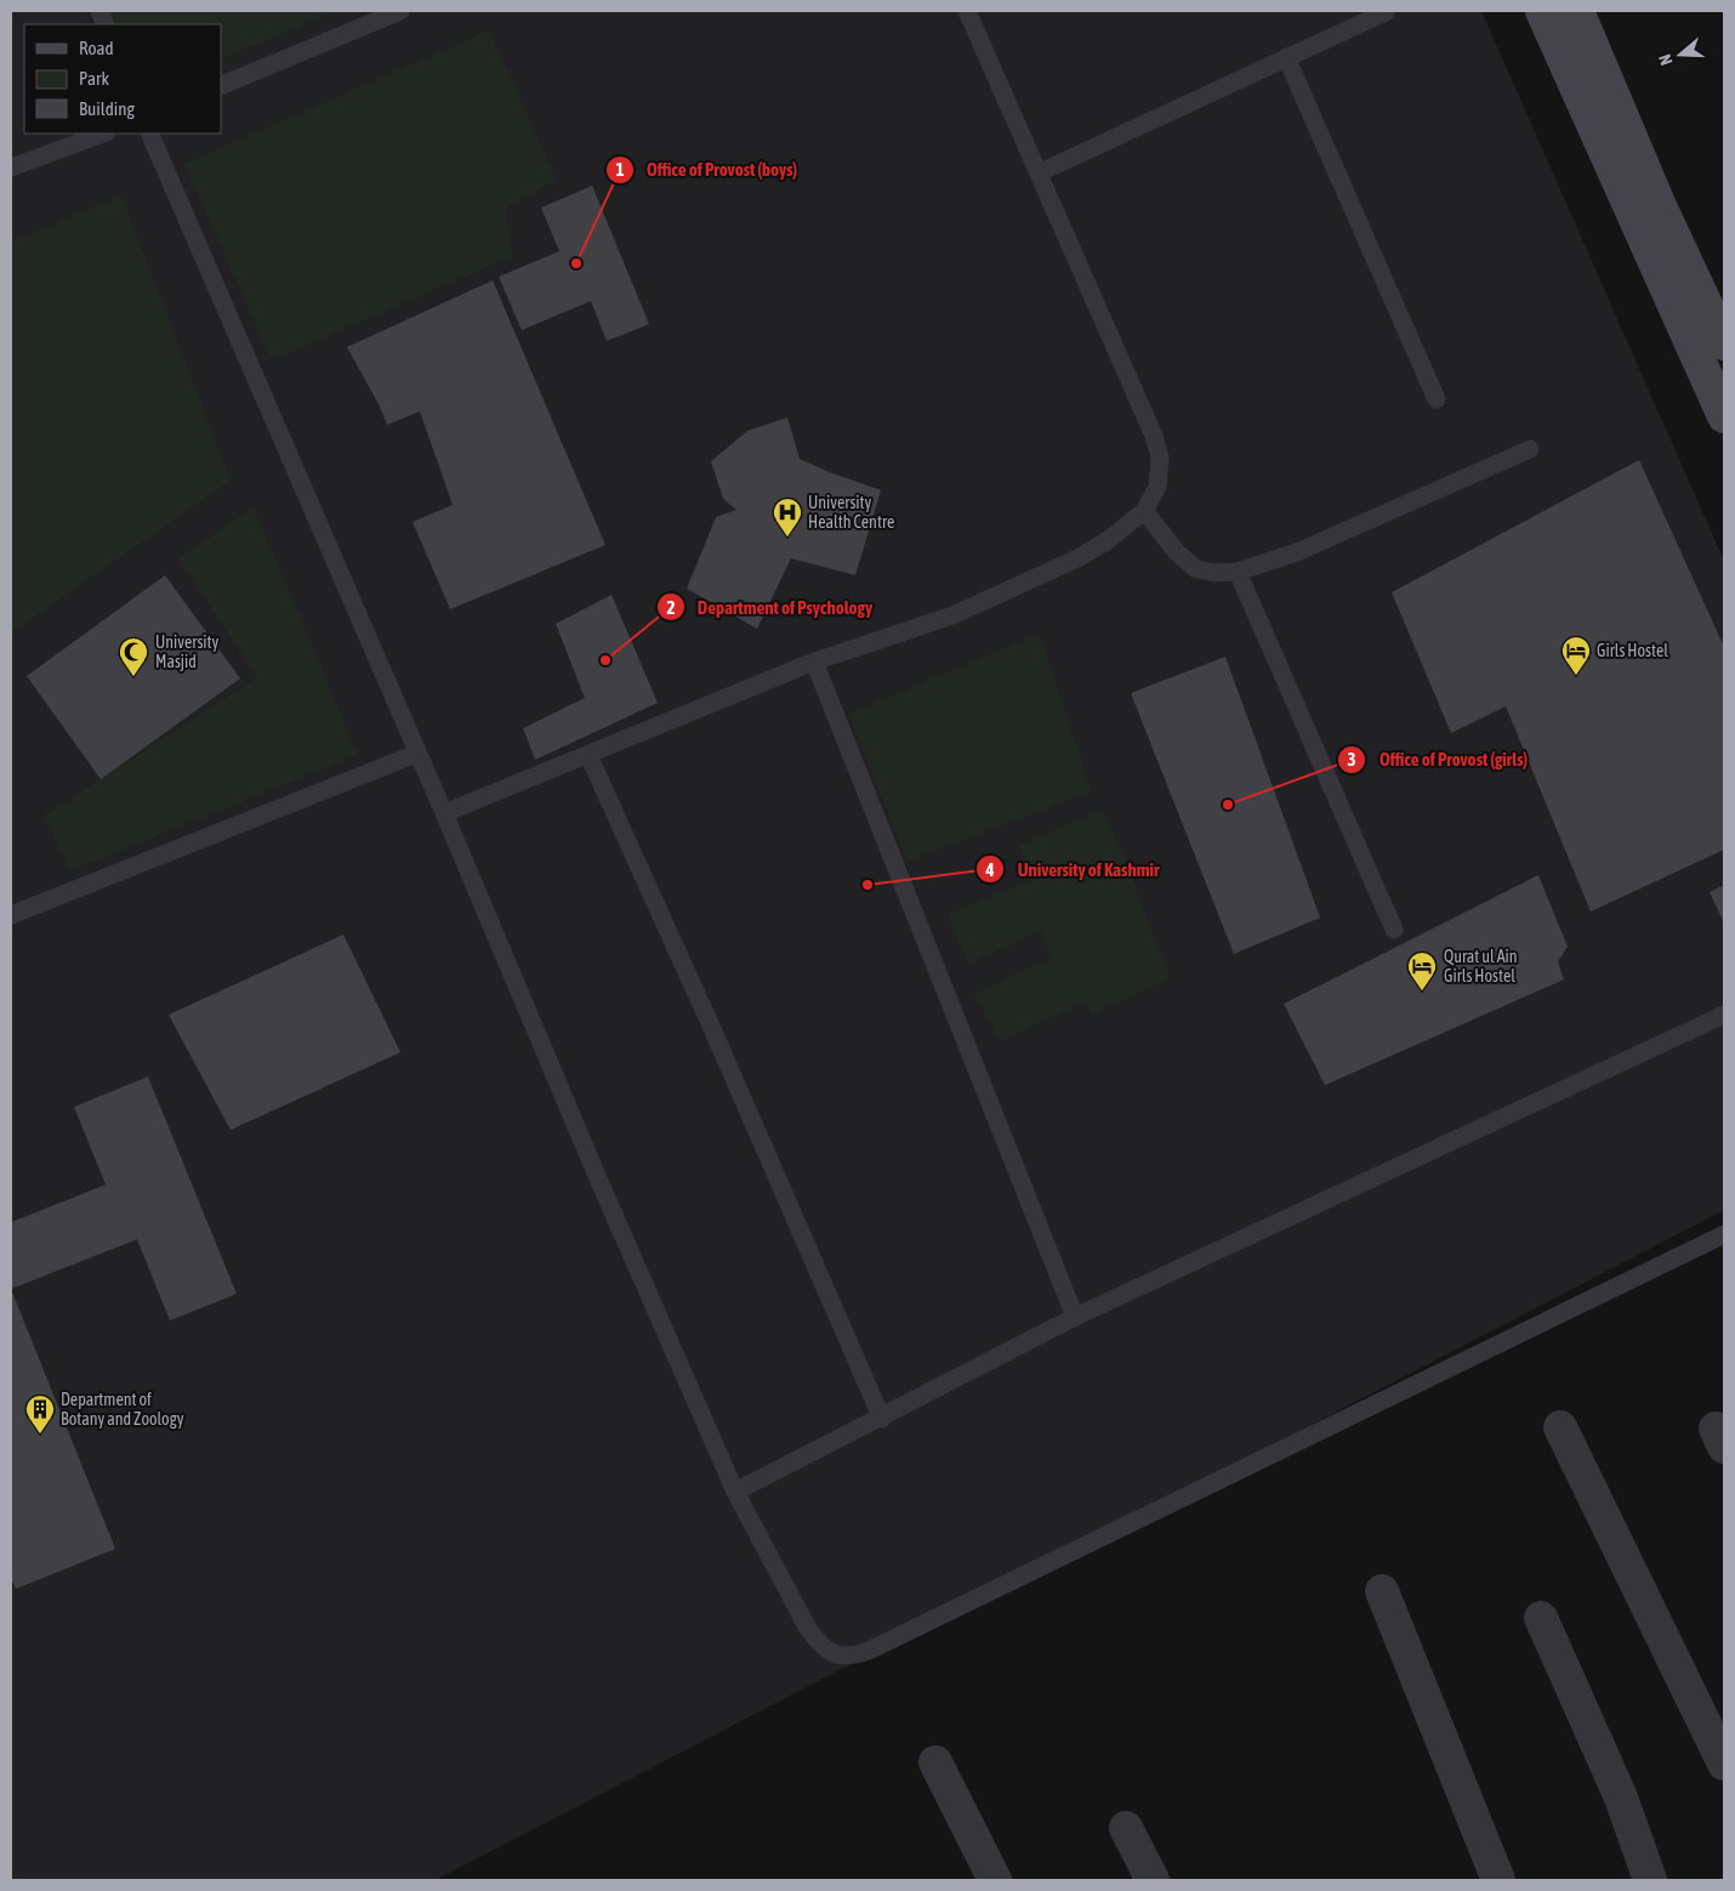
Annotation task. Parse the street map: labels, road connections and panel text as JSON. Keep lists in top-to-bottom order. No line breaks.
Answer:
{"places":{"other":["Office of Provost (boys)","Department of Psychology","Office of Provost (girls)","University of Kashmir"],"hospital":["University Health Centre"],"hotel":["Girls Hostel","Qurat ul Ain Girls Hostel"],"mosque":["University Masjid"],"building":["Department of Botany and Zoology"]},"legend":["Road","Park","Building"],"north":"left"}
